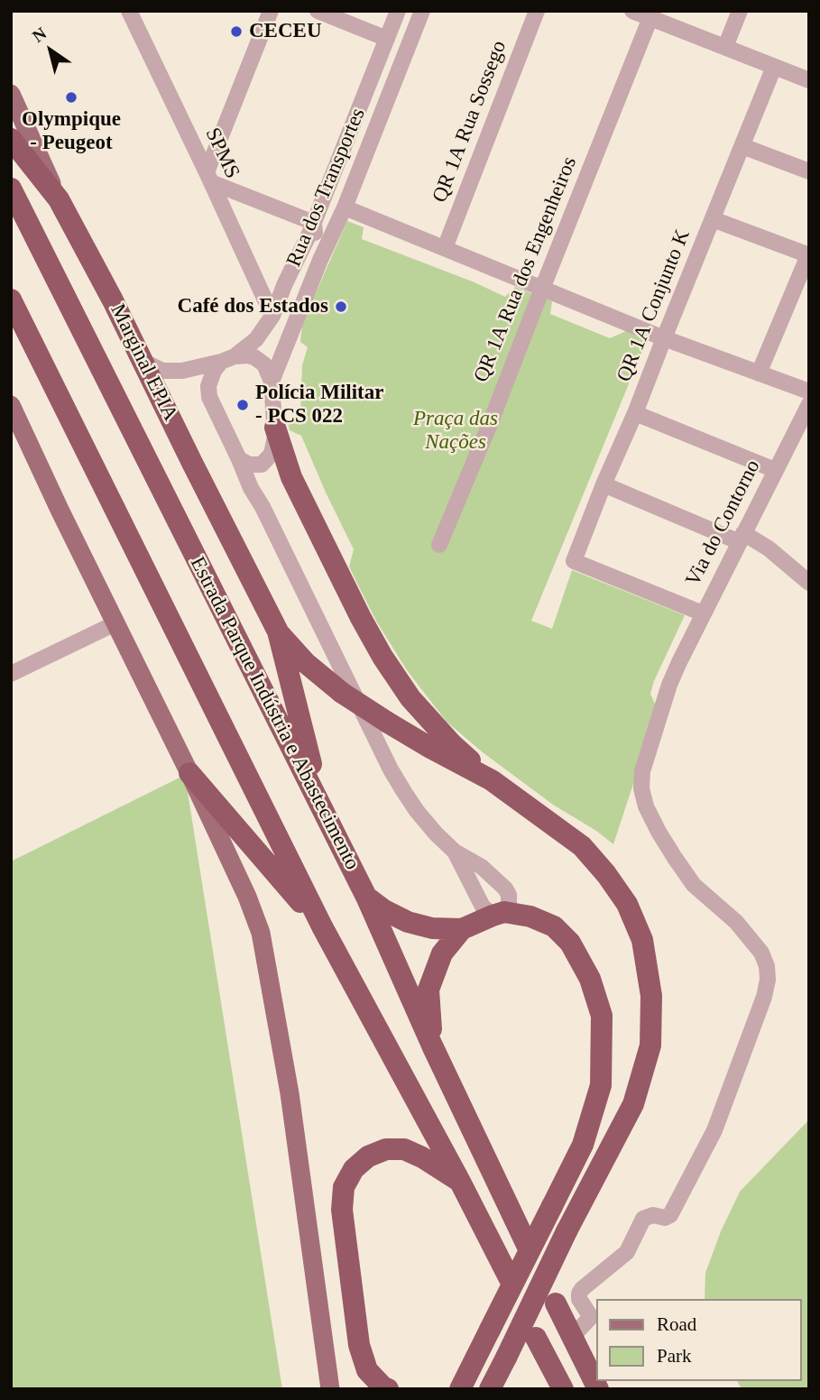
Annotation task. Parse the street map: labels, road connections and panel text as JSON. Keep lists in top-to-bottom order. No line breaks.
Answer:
{"streets":{"highway":["Marginal EPIA","Estrada Parque Indústria e Abastecimento"],"street":["QR 1A Rua Sossego","SPMS","Rua dos Transportes","QR 1A Rua dos Engenheiros","QR 1A Conjunto K","Via do Contorno"]},"crossings":[["SPMS","Rua dos Transportes"],["Rua dos Transportes","Marginal EPIA"],["QR 1A Conjunto K","Via do Contorno"]],"parks":["Praça das Nações"],"places":["CECEU","Olympique - Peugeot","Café dos Estados","Polícia Militar - PCS 022"],"legend":["Road","Park"],"north":"top left"}
